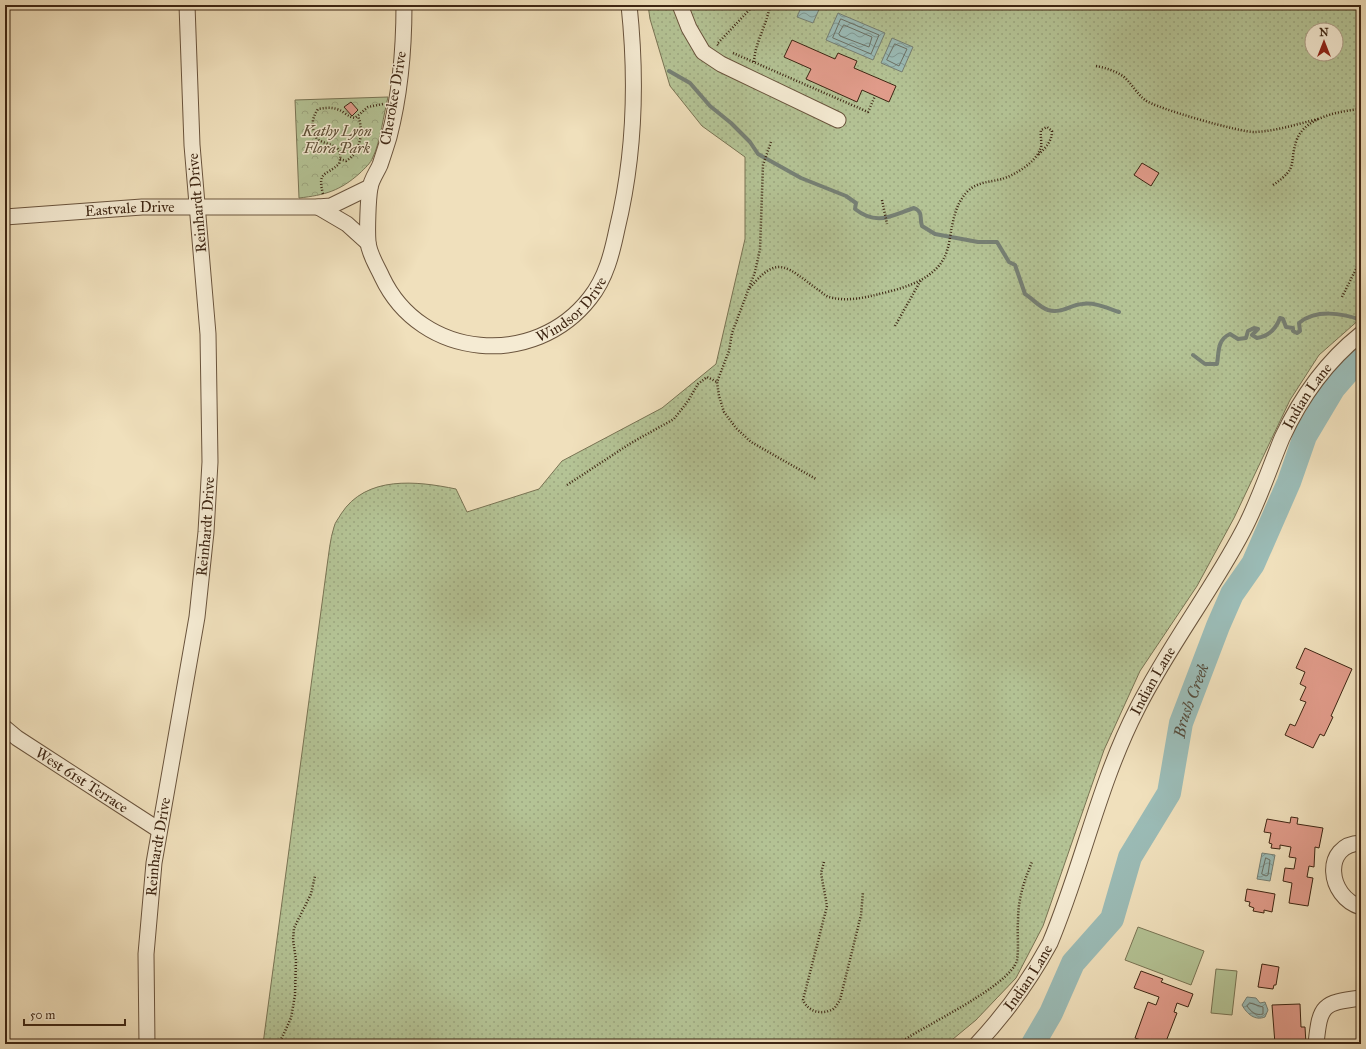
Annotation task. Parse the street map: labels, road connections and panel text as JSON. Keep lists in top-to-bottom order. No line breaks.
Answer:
{"streets":{"street":["Cherokee Drive","Reinhardt Drive","Eastvale Drive","Windsor Drive","Indian Lane","West 61st Terrace"]},"crossings":[["Cherokee Drive","Eastvale Drive"],["Cherokee Drive","Windsor Drive"],["Reinhardt Drive","Eastvale Drive"],["Reinhardt Drive","West 61st Terrace"],["Eastvale Drive","Windsor Drive"]],"water":["Brush Creek"],"parks":["Kathy Lyon Flora Park"],"scale_bar":"50 m","north":"top"}
